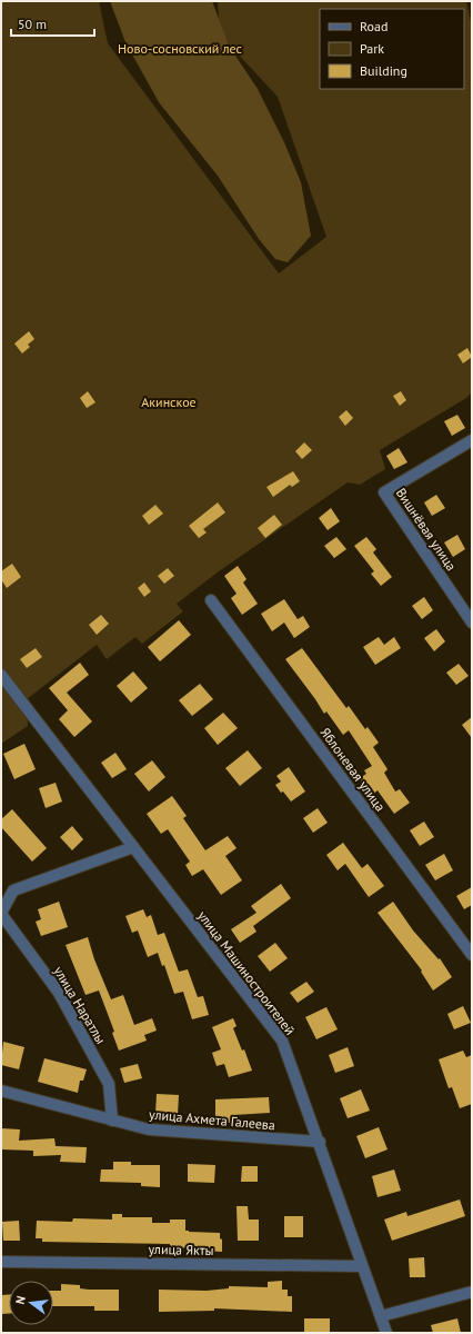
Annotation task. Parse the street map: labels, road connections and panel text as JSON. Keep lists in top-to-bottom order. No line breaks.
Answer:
{"streets":{"street":["Вишнёвая улица","Яблоневая улица","улица Машиностроителей","улица Наратлы","улица Ахмета Галеева","улица Якты"]},"crossings":[["улица Машиностроителей","улица Наратлы"],["улица Машиностроителей","улица Ахмета Галеева"],["улица Машиностроителей","улица Якты"],["улица Наратлы","улица Ахмета Галеева"]],"parks":["Ново-сосновский лес","Акинское"],"legend":["Road","Park","Building"],"scale_bar":"50 m","north":"left"}
